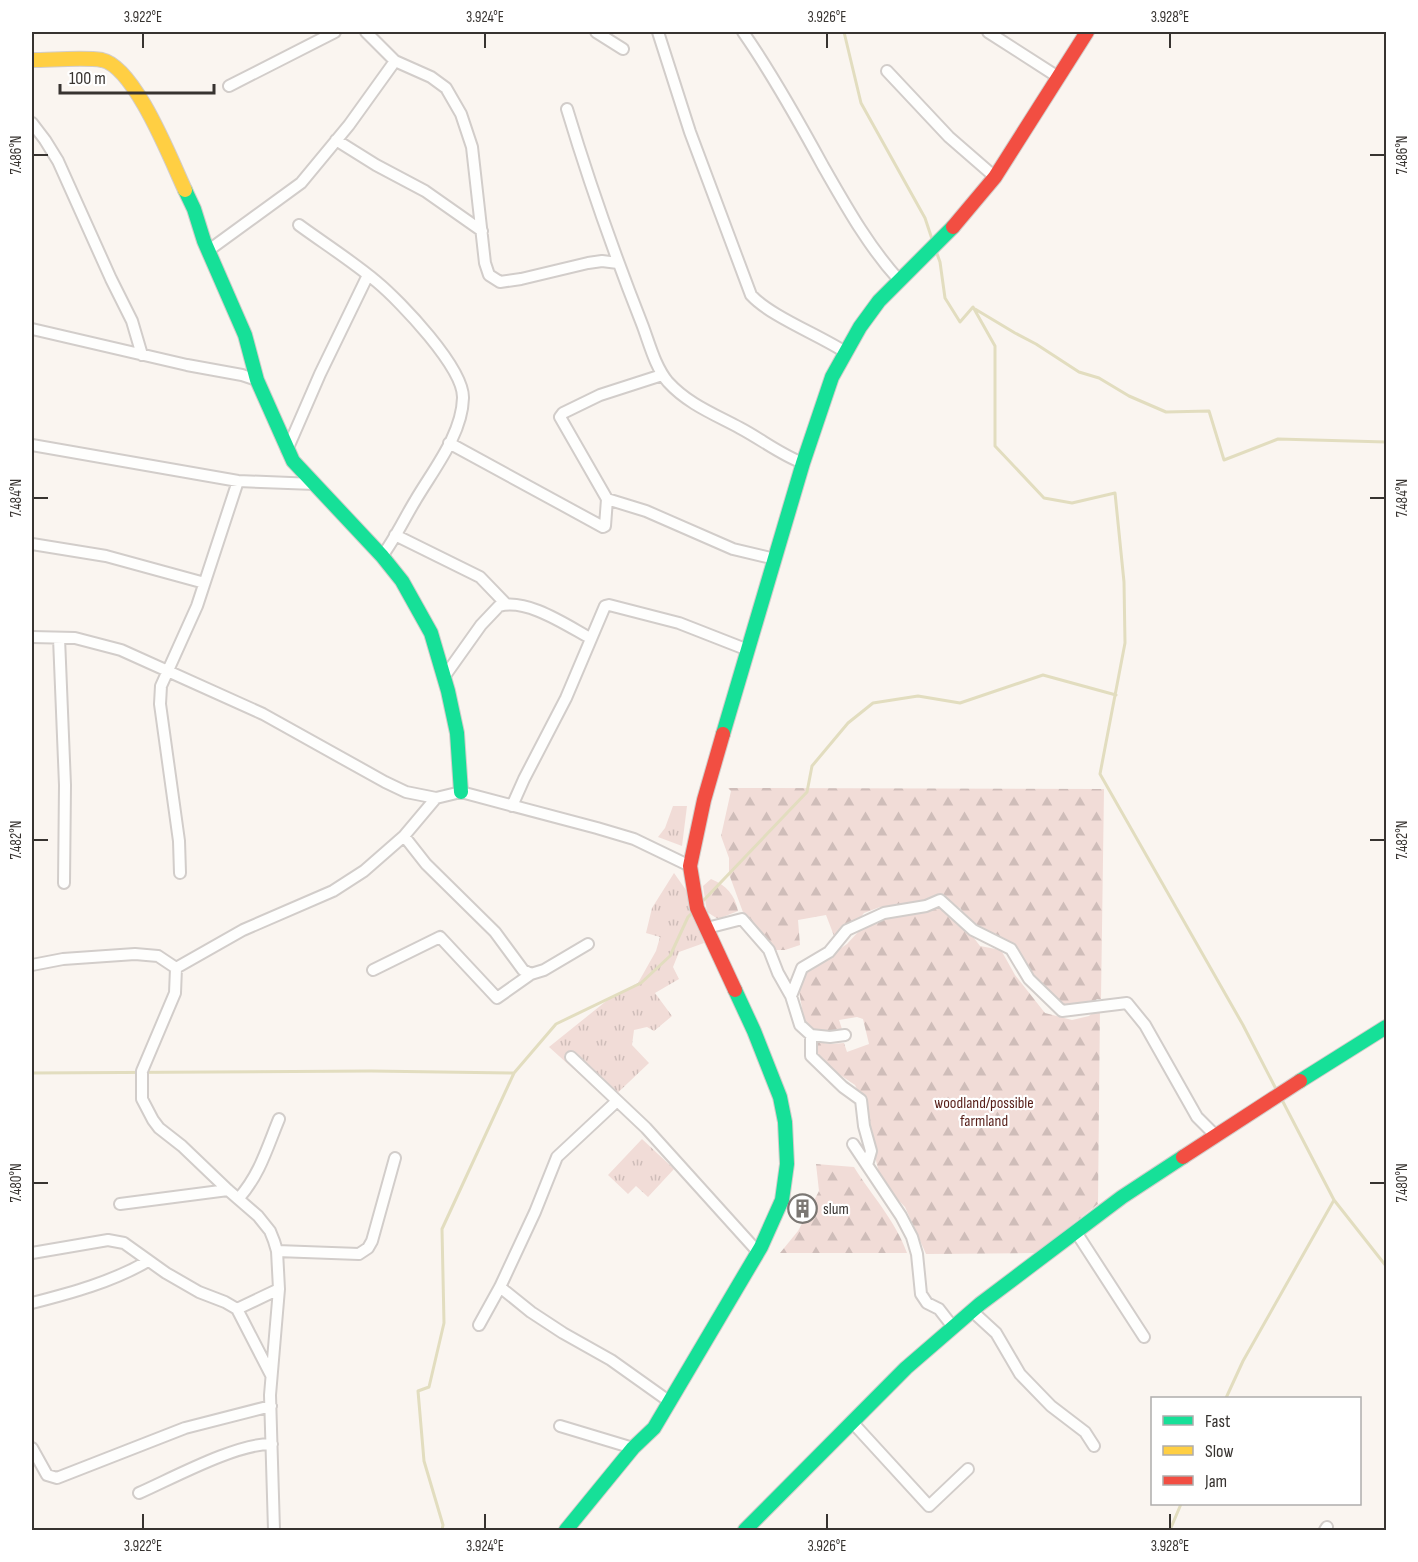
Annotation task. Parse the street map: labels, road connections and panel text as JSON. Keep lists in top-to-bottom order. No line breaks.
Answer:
{"parks":["woodland/possible farmland"],"places":{"building":["slum"]},"legend":["Fast","Slow","Jam"],"scale_bar":"100 m","coordinates":["3.922°E","3.924°E","3.926°E","3.928°E","7.486°N","7.484°N","7.482°N","7.480°N"]}
